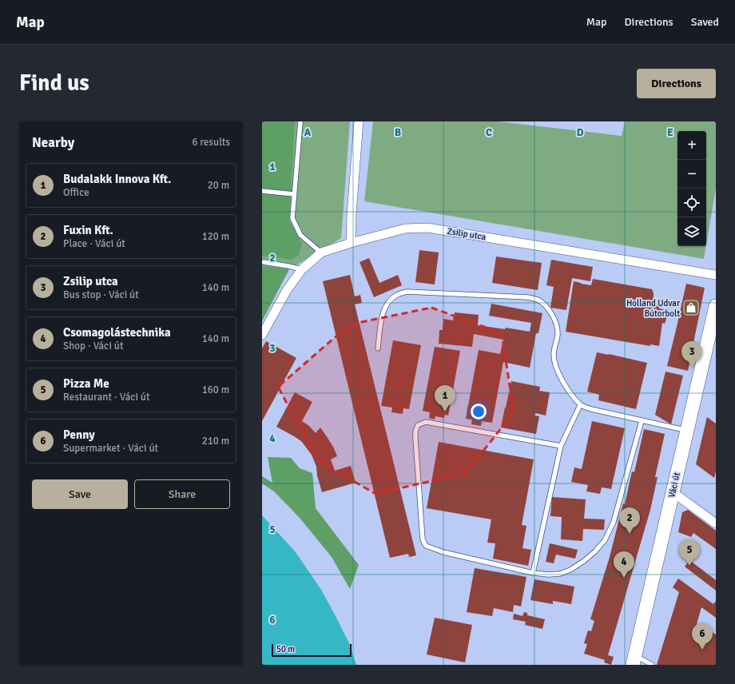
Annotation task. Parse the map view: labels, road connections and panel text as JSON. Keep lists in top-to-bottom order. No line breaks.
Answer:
{"streets":{"main road":["Váci út"],"street":["Zsilip utca"]},"places":{"shop":["Holland Udvar Bútorbolt"]},"scale_bar":"50 m","page":{"header":"Map","nav":["Map","Directions","Saved"],"buttons":["Directions",["Save","Share"]],"title":"Find us","heading":["Nearby","6 results"],"map_buttons":["+","−"],"list":[{"mark":"1","name":"Budalakk Innova Kft.","note":"Office","value":"20 m"},{"mark":"2","name":"Fuxin Kft.","note":"Place · Váci út","value":"120 m"},{"mark":"3","name":"Zsilip utca","note":"Bus stop · Váci út","value":"140 m"},{"mark":"4","name":"Csomagolástechnika","note":"Shop · Váci út","value":"140 m"},{"mark":"5","name":"Pizza Me","note":"Restaurant · Váci út","value":"160 m"},{"mark":"6","name":"Penny","note":"Supermarket · Váci út","value":"210 m"}],"pins":["3","1","2","5","4","6"],"scale":"50 m"},"grid":{"columns":["A","B","C","D","E"],"rows":["1","2","3","4","5","6"]}}
